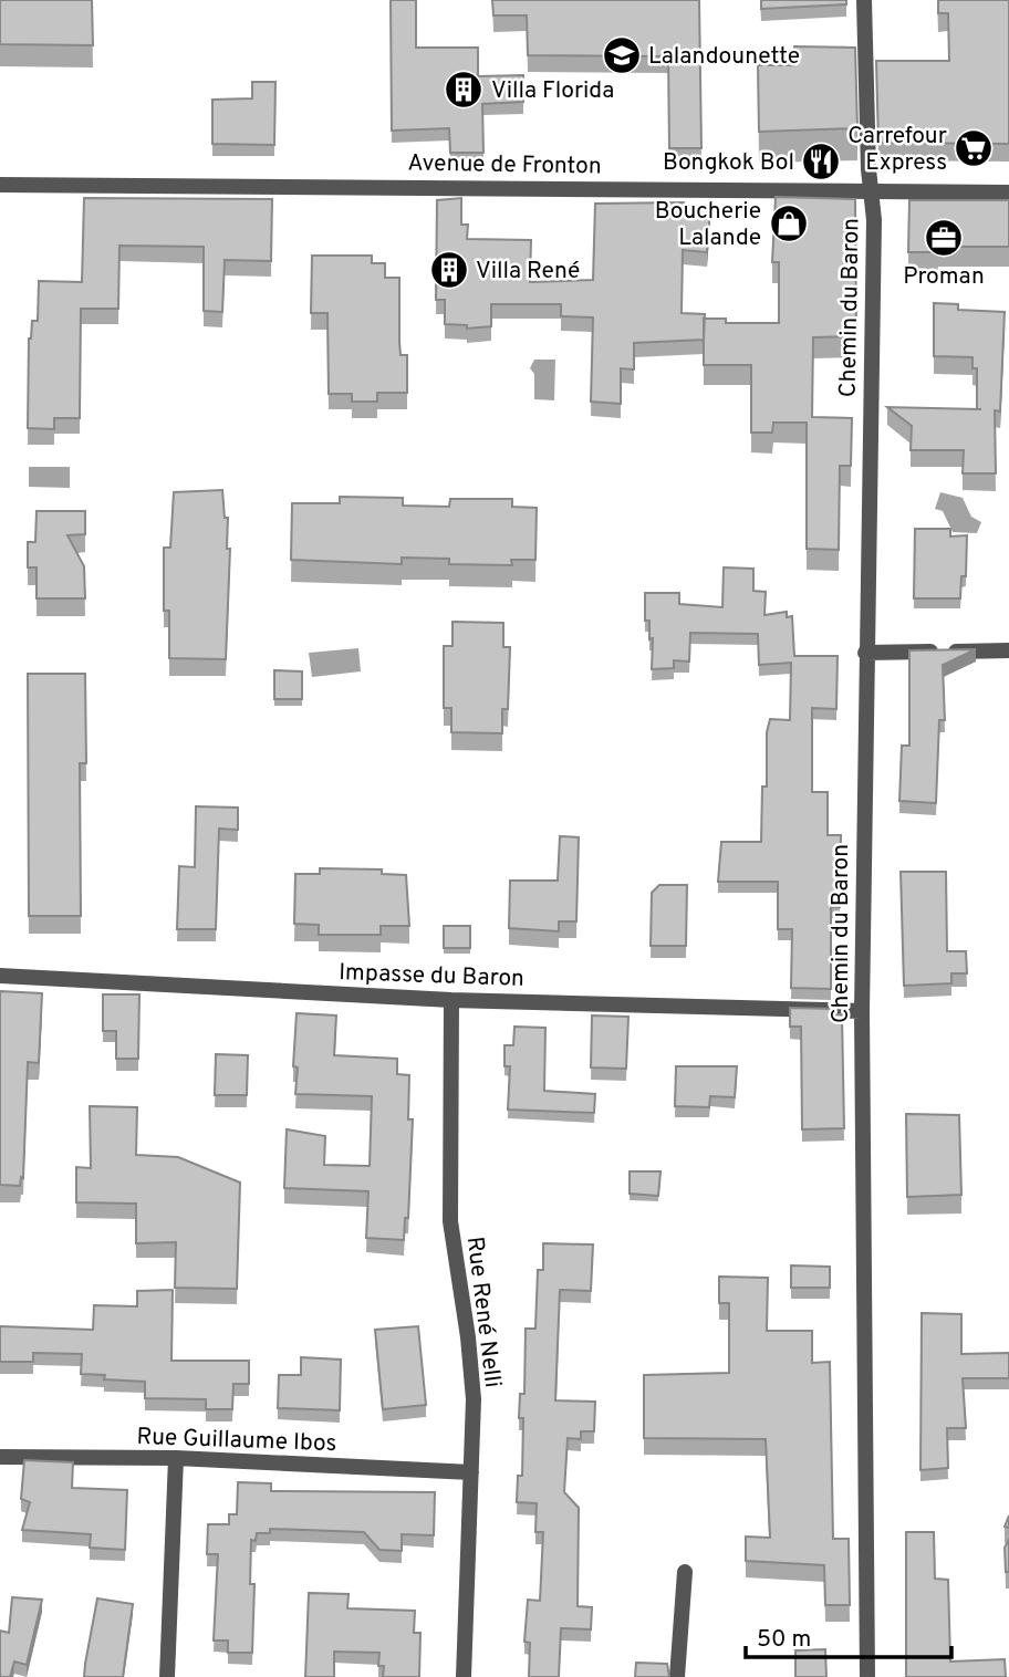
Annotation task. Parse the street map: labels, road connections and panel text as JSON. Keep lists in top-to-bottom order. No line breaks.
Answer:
{"streets":{"street":["Avenue de Fronton","Chemin du Baron","Impasse du Baron","Rue René Nelli","Rue Guillaume Ibos"]},"crossings":[["Avenue de Fronton","Chemin du Baron"],["Chemin du Baron","Impasse du Baron"],["Impasse du Baron","Rue René Nelli"],["Rue René Nelli","Rue Guillaume Ibos"]],"places":{"school or university":["Lalandounette"],"building":["Villa Florida","Villa René"],"supermarket":["Carrefour Express"],"restaurant":["Bongkok Bol"],"shop":["Boucherie Lalande"],"office":["Proman"]},"scale_bar":"50 m"}
